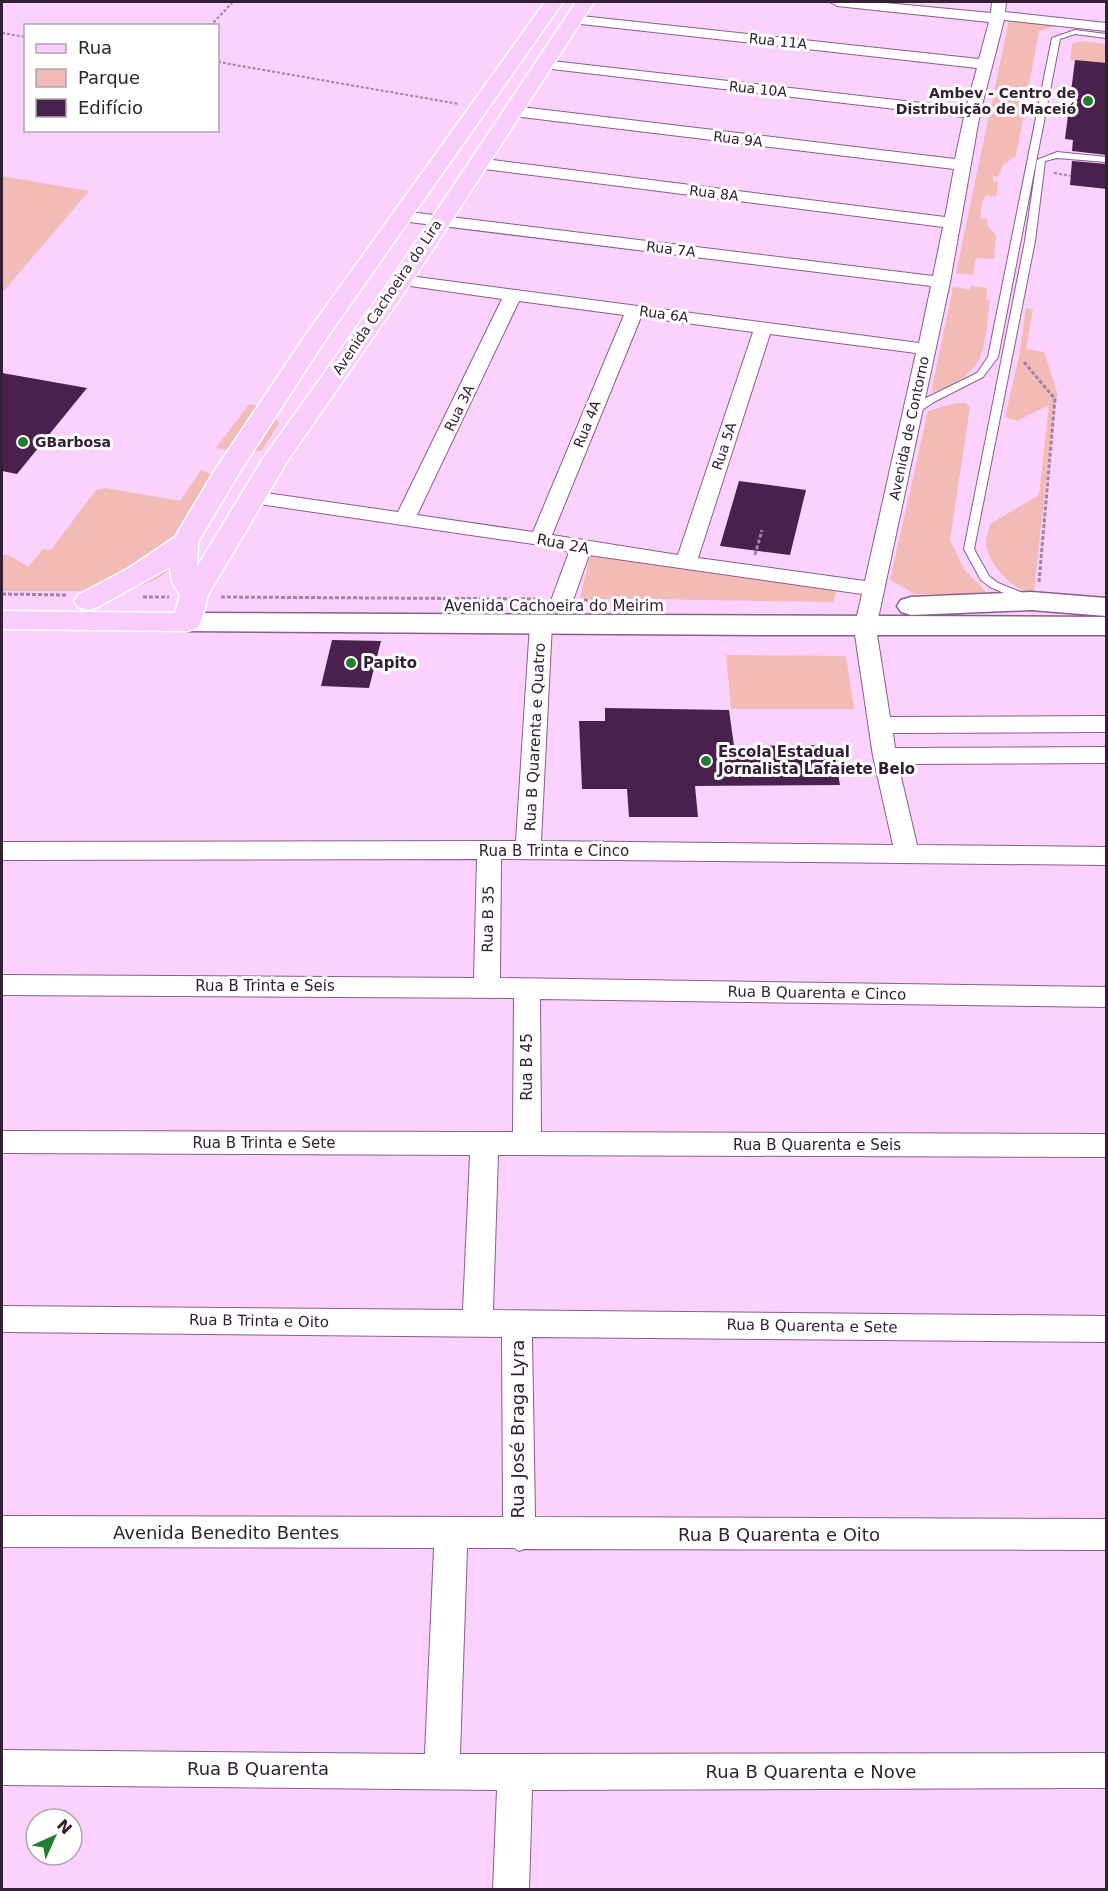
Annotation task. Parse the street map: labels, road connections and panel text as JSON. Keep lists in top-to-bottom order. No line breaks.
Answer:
{"streets":{"main road":["Avenida Cachoeira do Lira","Avenida Cachoeira do Meirim"],"street":["Rua 11A","Rua 10A","Rua 9A","Rua 8A","Rua 7A","Rua 6A","Rua 3A","Rua 4A","Avenida de Contorno","Rua 5A","Rua 2A","Rua B Quarenta e Quatro","Rua B Trinta e Cinco","Rua B 35","Rua B Trinta e Seis","Rua B Quarenta e Cinco","Rua B 45","Rua B Trinta e Sete","Rua B Quarenta e Seis","Rua B Trinta e Oito","Rua B Quarenta e Sete","Rua José Braga Lyra","Avenida Benedito Bentes","Rua B Quarenta e Oito","Rua B Quarenta","Rua B Quarenta e Nove"]},"crossings":[["Rua 11A","Avenida Cachoeira do Lira"],["Rua 11A","Avenida de Contorno"],["Rua 10A","Avenida Cachoeira do Lira"],["Rua 10A","Avenida de Contorno"],["Rua 9A","Avenida Cachoeira do Lira"],["Rua 9A","Avenida de Contorno"],["Rua 8A","Avenida Cachoeira do Lira"],["Rua 8A","Avenida de Contorno"],["Rua 7A","Avenida Cachoeira do Lira"],["Rua 7A","Avenida de Contorno"],["Avenida Cachoeira do Lira","Rua 6A"],["Avenida Cachoeira do Lira","Rua 2A"],["Avenida Cachoeira do Lira","Avenida Cachoeira do Meirim"],["Rua 6A","Rua 3A"],["Rua 6A","Rua 4A"],["Rua 6A","Avenida de Contorno"],["Rua 6A","Rua 5A"],["Rua 3A","Rua 2A"],["Rua 4A","Rua 2A"],["Avenida de Contorno","Rua 2A"],["Avenida de Contorno","Avenida Cachoeira do Meirim"],["Avenida de Contorno","Rua B Trinta e Cinco"],["Rua 5A","Rua 2A"],["Rua 2A","Avenida Cachoeira do Meirim"],["Rua 2A","Rua B Quarenta e Quatro"],["Avenida Cachoeira do Meirim","Rua B Quarenta e Quatro"],["Rua B Quarenta e Quatro","Rua B Trinta e Cinco"],["Rua B Trinta e Cinco","Rua B 35"],["Rua B 35","Rua B Trinta e Seis"],["Rua B Trinta e Seis","Rua B Quarenta e Cinco"],["Rua B Trinta e Seis","Rua B 45"],["Rua B Quarenta e Cinco","Rua B 45"],["Rua B 45","Rua B Trinta e Sete"],["Rua B 45","Rua B Quarenta e Seis"],["Rua B Trinta e Sete","Rua B Quarenta e Seis"],["Rua B Trinta e Oito","Rua B Quarenta e Sete"],["Rua B Trinta e Oito","Rua José Braga Lyra"],["Rua B Quarenta e Sete","Rua José Braga Lyra"],["Rua José Braga Lyra","Rua B Quarenta e Oito"],["Avenida Benedito Bentes","Rua B Quarenta e Oito"],["Rua B Quarenta","Rua B Quarenta e Nove"]],"places":["Ambev - Centro de Distribuição de Maceió","GBarbosa","Papito","Escola Estadual Jornalista Lafaiete Belo"],"legend":["Rua","Parque","Edifício"],"north":"top right"}
